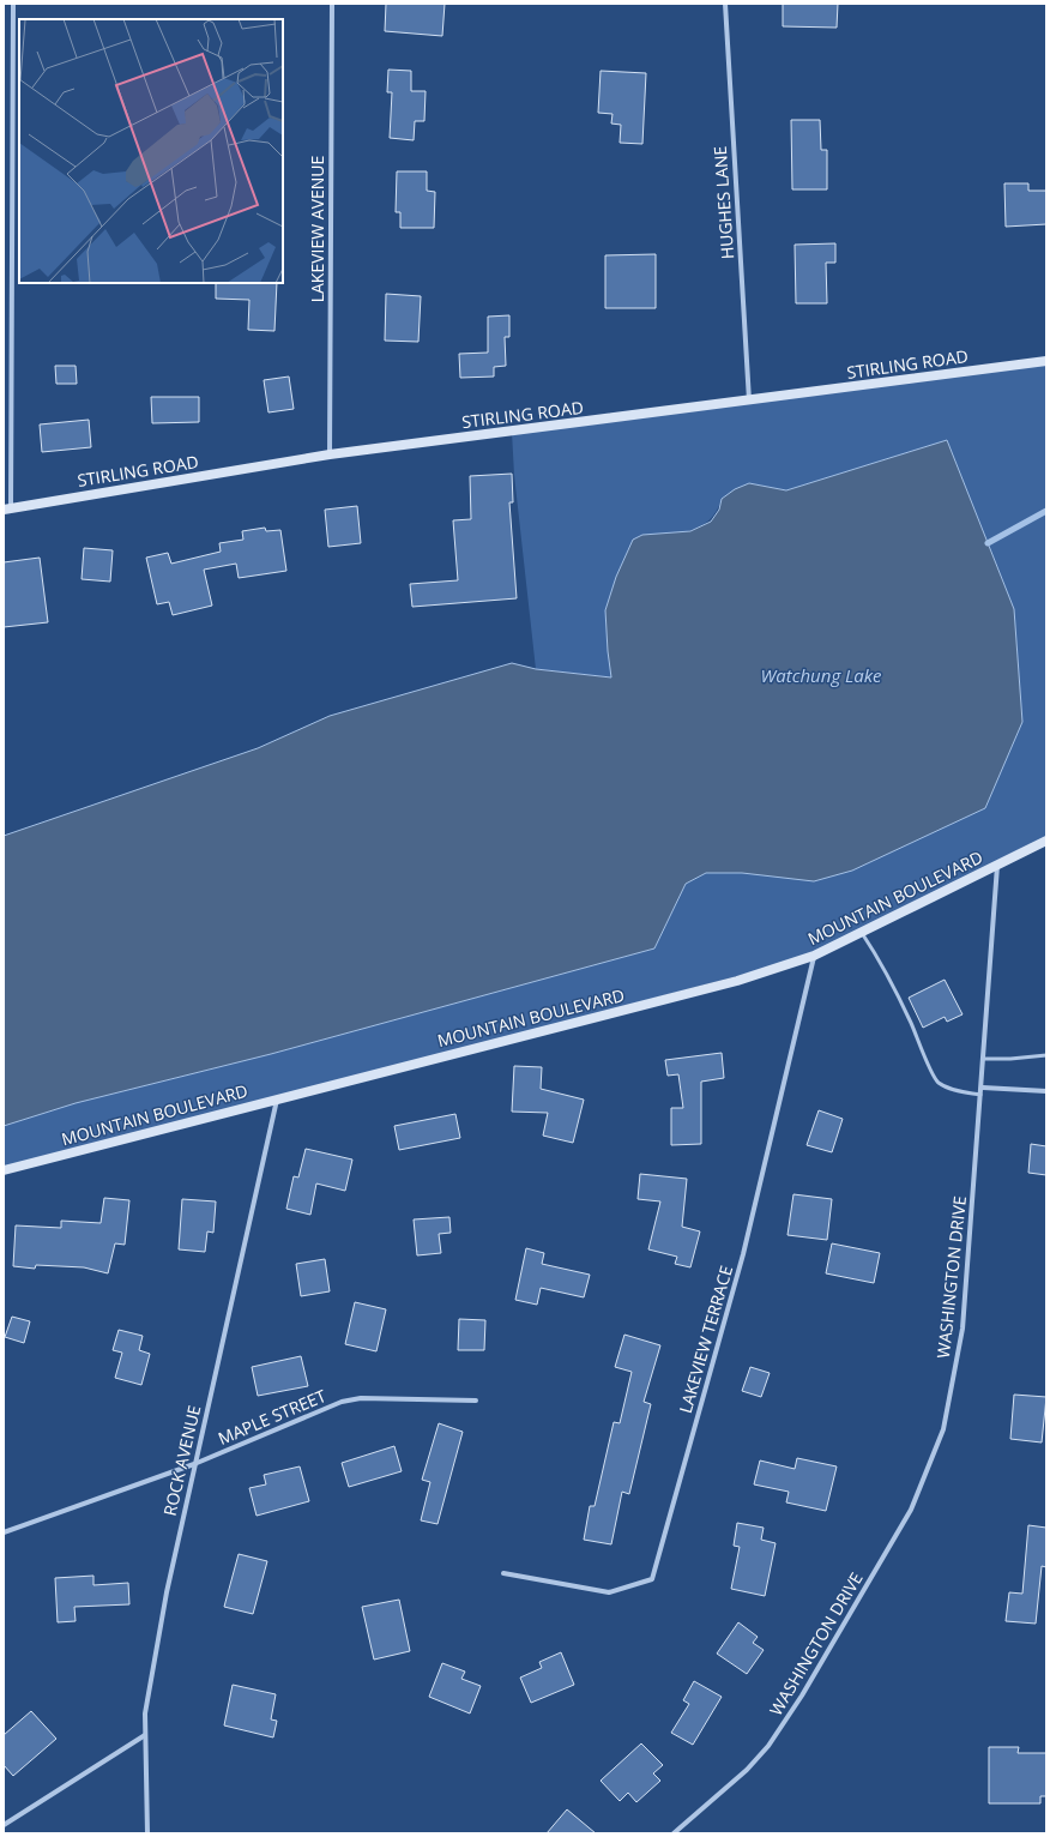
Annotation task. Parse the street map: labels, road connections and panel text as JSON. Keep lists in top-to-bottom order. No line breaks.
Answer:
{"streets":{"street":["HUGHES LANE","LAKEVIEW AVENUE","STIRLING ROAD","MOUNTAIN BOULEVARD","WASHINGTON DRIVE","LAKEVIEW TERRACE","MAPLE STREET","ROCK AVENUE"]},"crossings":[["HUGHES LANE","STIRLING ROAD"],["LAKEVIEW AVENUE","STIRLING ROAD"],["MOUNTAIN BOULEVARD","WASHINGTON DRIVE"],["MOUNTAIN BOULEVARD","LAKEVIEW TERRACE"],["MOUNTAIN BOULEVARD","ROCK AVENUE"],["MAPLE STREET","ROCK AVENUE"]],"water":["Watchung Lake"]}
